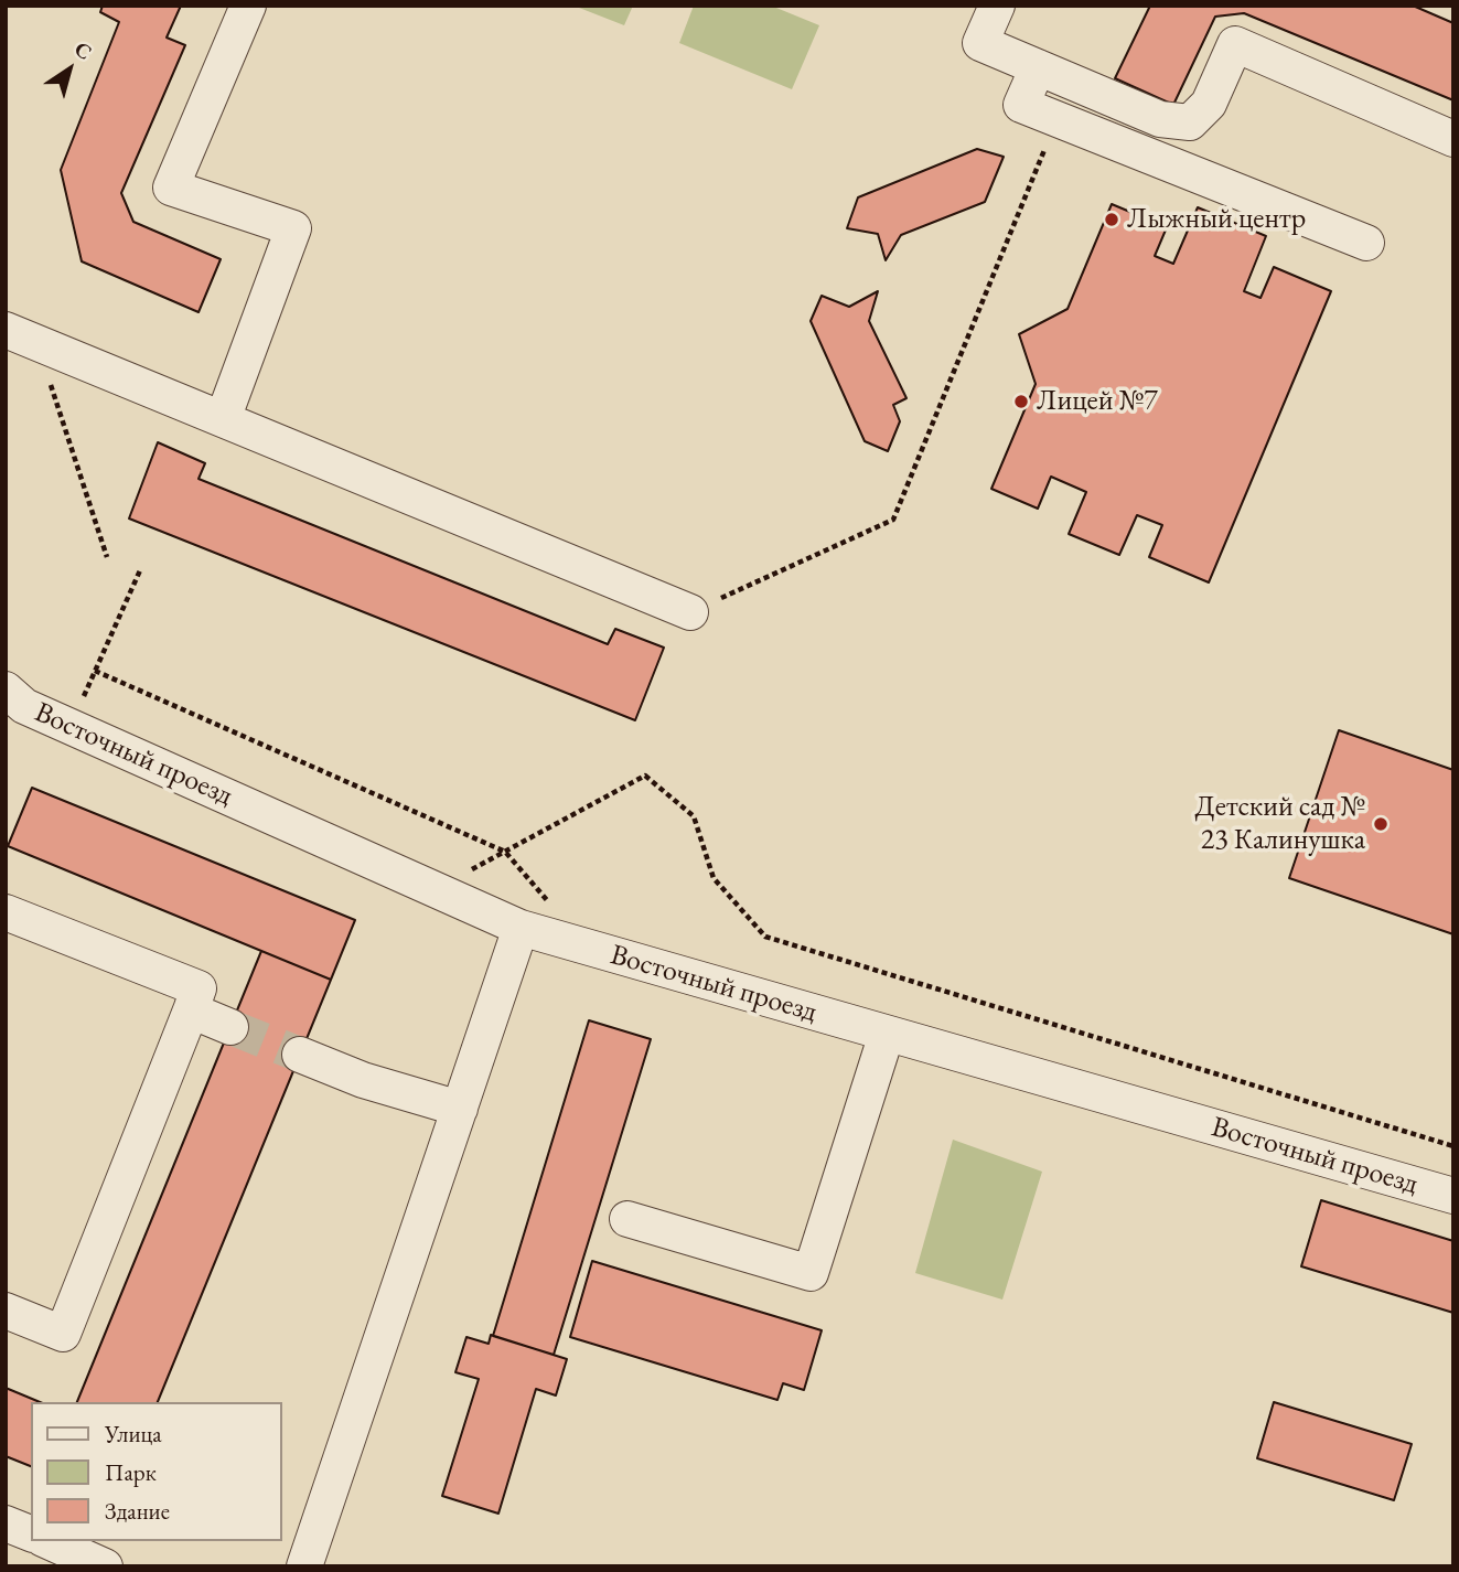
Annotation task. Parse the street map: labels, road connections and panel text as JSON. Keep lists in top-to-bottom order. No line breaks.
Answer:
{"streets":{"street":["Восточный проезд"]},"places":["Лыжный центр","Лицей №7","Детский сад № 23 Калинушка"],"legend":["Улица","Парк","Здание"],"north":"top right"}
